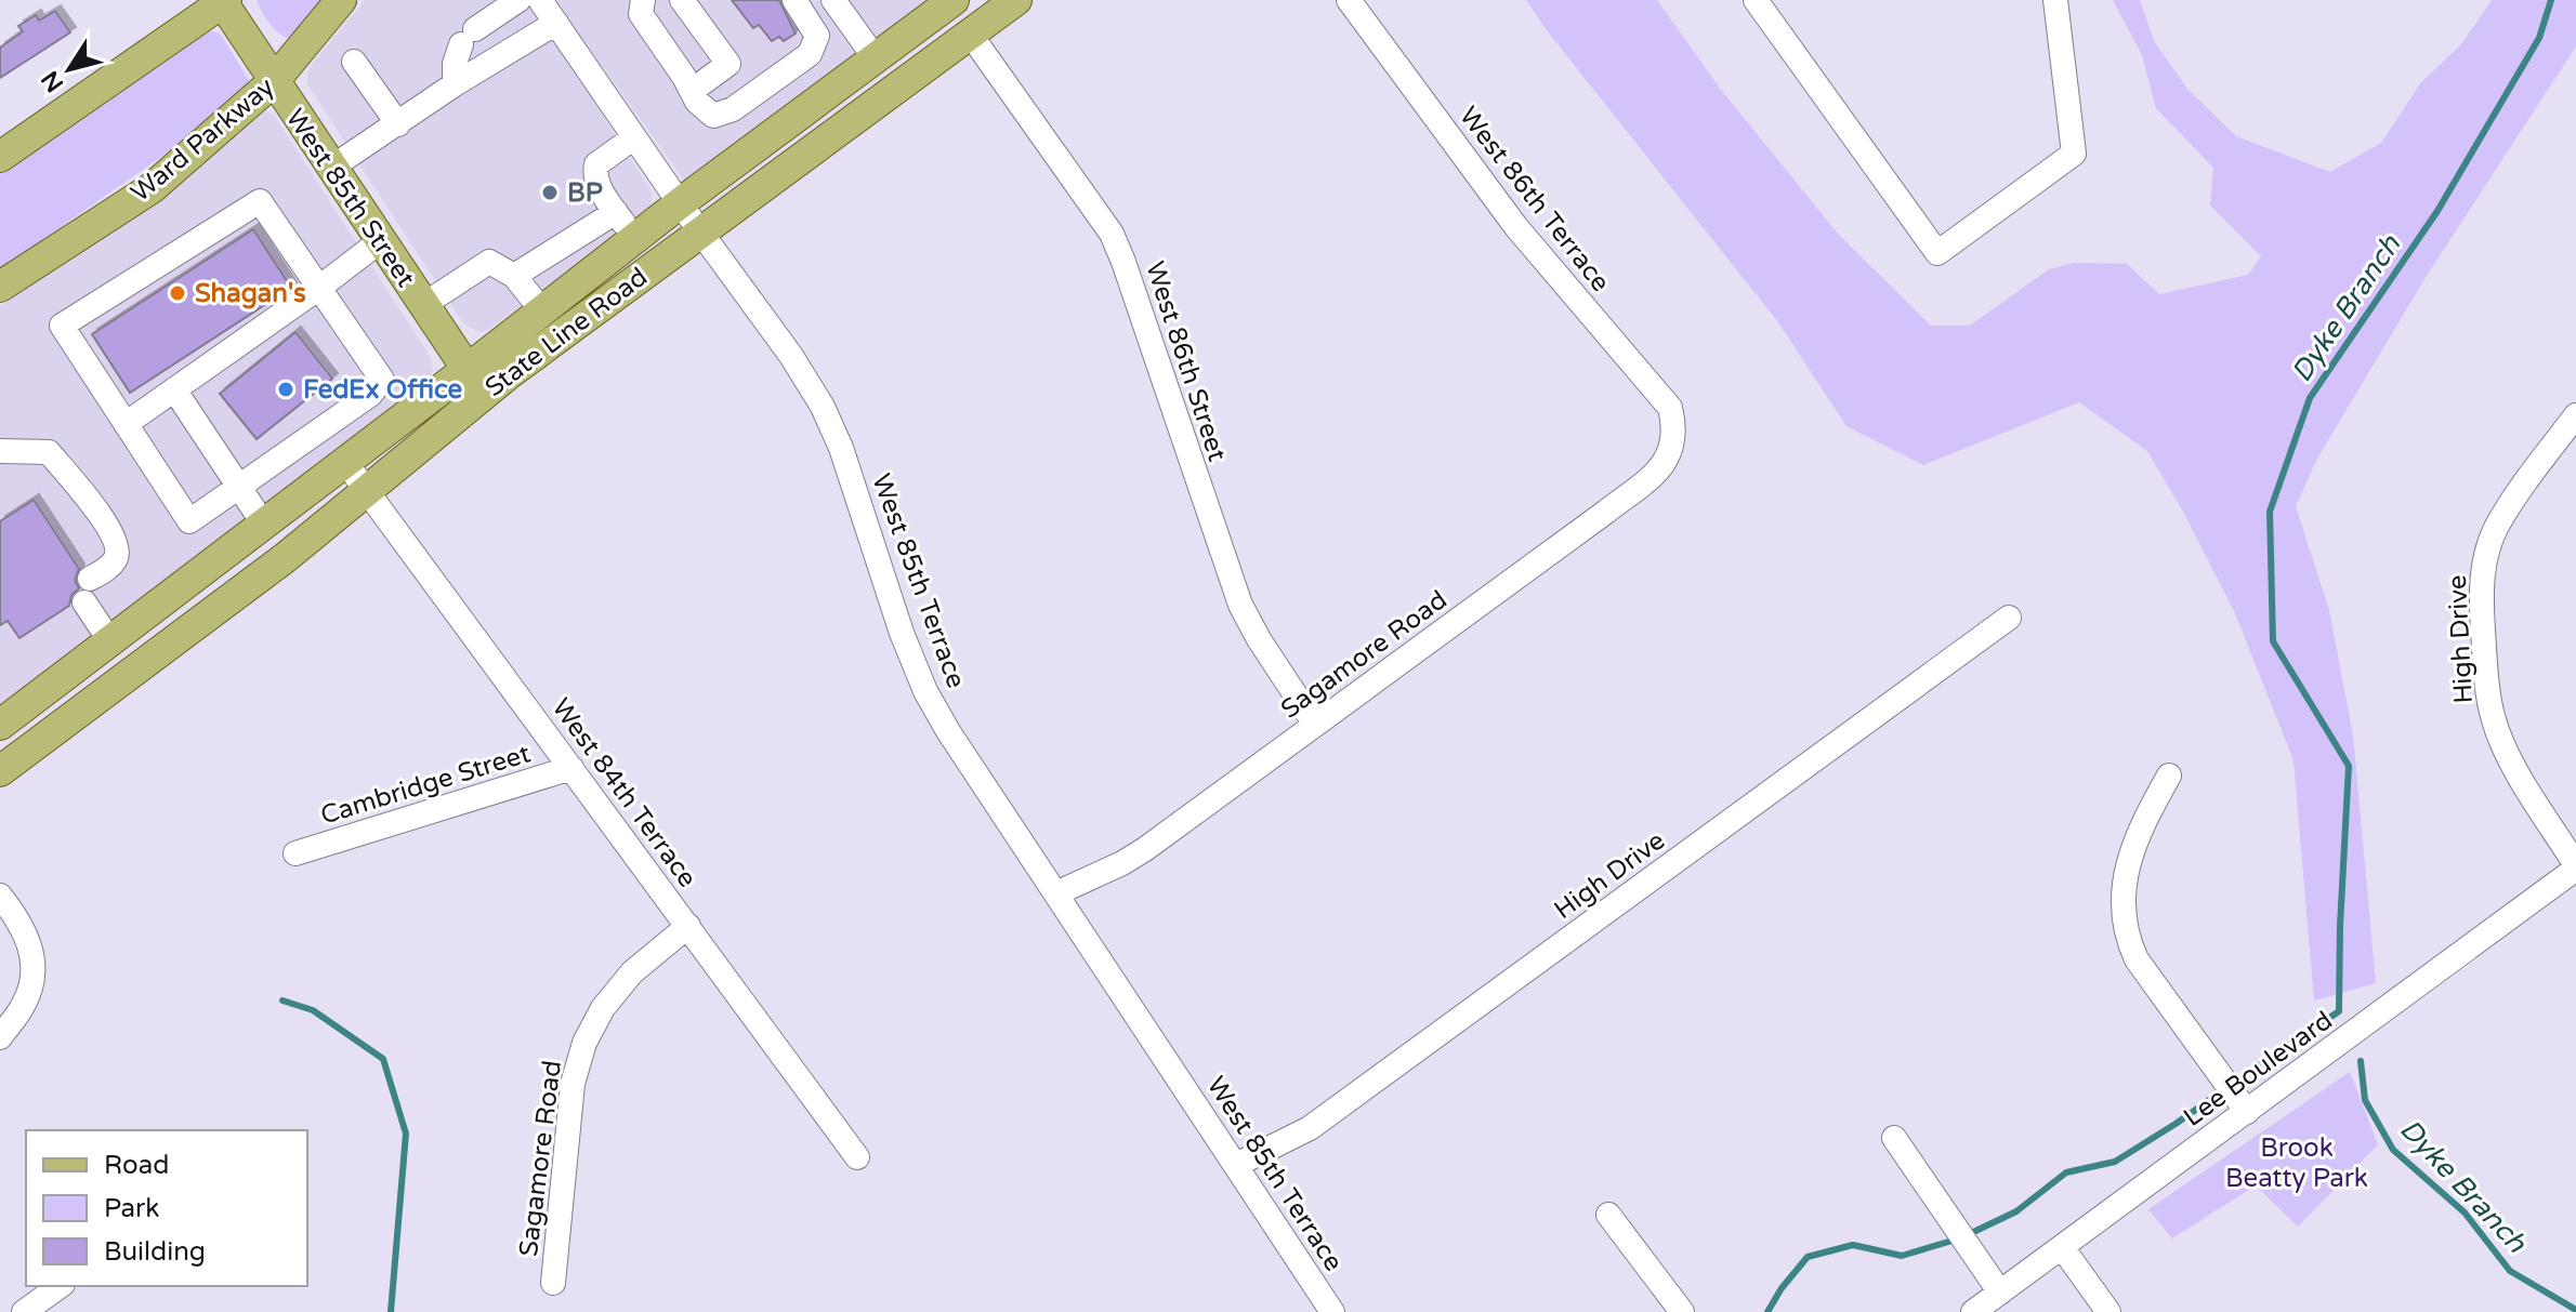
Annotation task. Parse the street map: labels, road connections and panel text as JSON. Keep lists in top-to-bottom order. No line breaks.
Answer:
{"streets":{"main road":["Ward Parkway","West 85th Street","State Line Road"],"street":["West 86th Terrace","West 86th Street","West 85th Terrace","High Drive","Sagamore Road","Cambridge Street","West 84th Terrace","Lee Boulevard"]},"crossings":[["Ward Parkway","West 85th Street"],["West 85th Street","State Line Road"],["West 86th Terrace","Sagamore Road"],["State Line Road","West 86th Street"],["State Line Road","West 85th Terrace"],["State Line Road","West 84th Terrace"],["West 86th Street","Sagamore Road"],["West 85th Terrace","High Drive"],["West 85th Terrace","Sagamore Road"],["High Drive","Lee Boulevard"],["Sagamore Road","West 84th Terrace"],["Cambridge Street","West 84th Terrace"]],"water":["Dyke Branch"],"parks":["Brook Beatty Park"],"places":["BP","Shagan's","FedEx Office"],"legend":["Road","Park","Building"],"north":"bottom left"}
